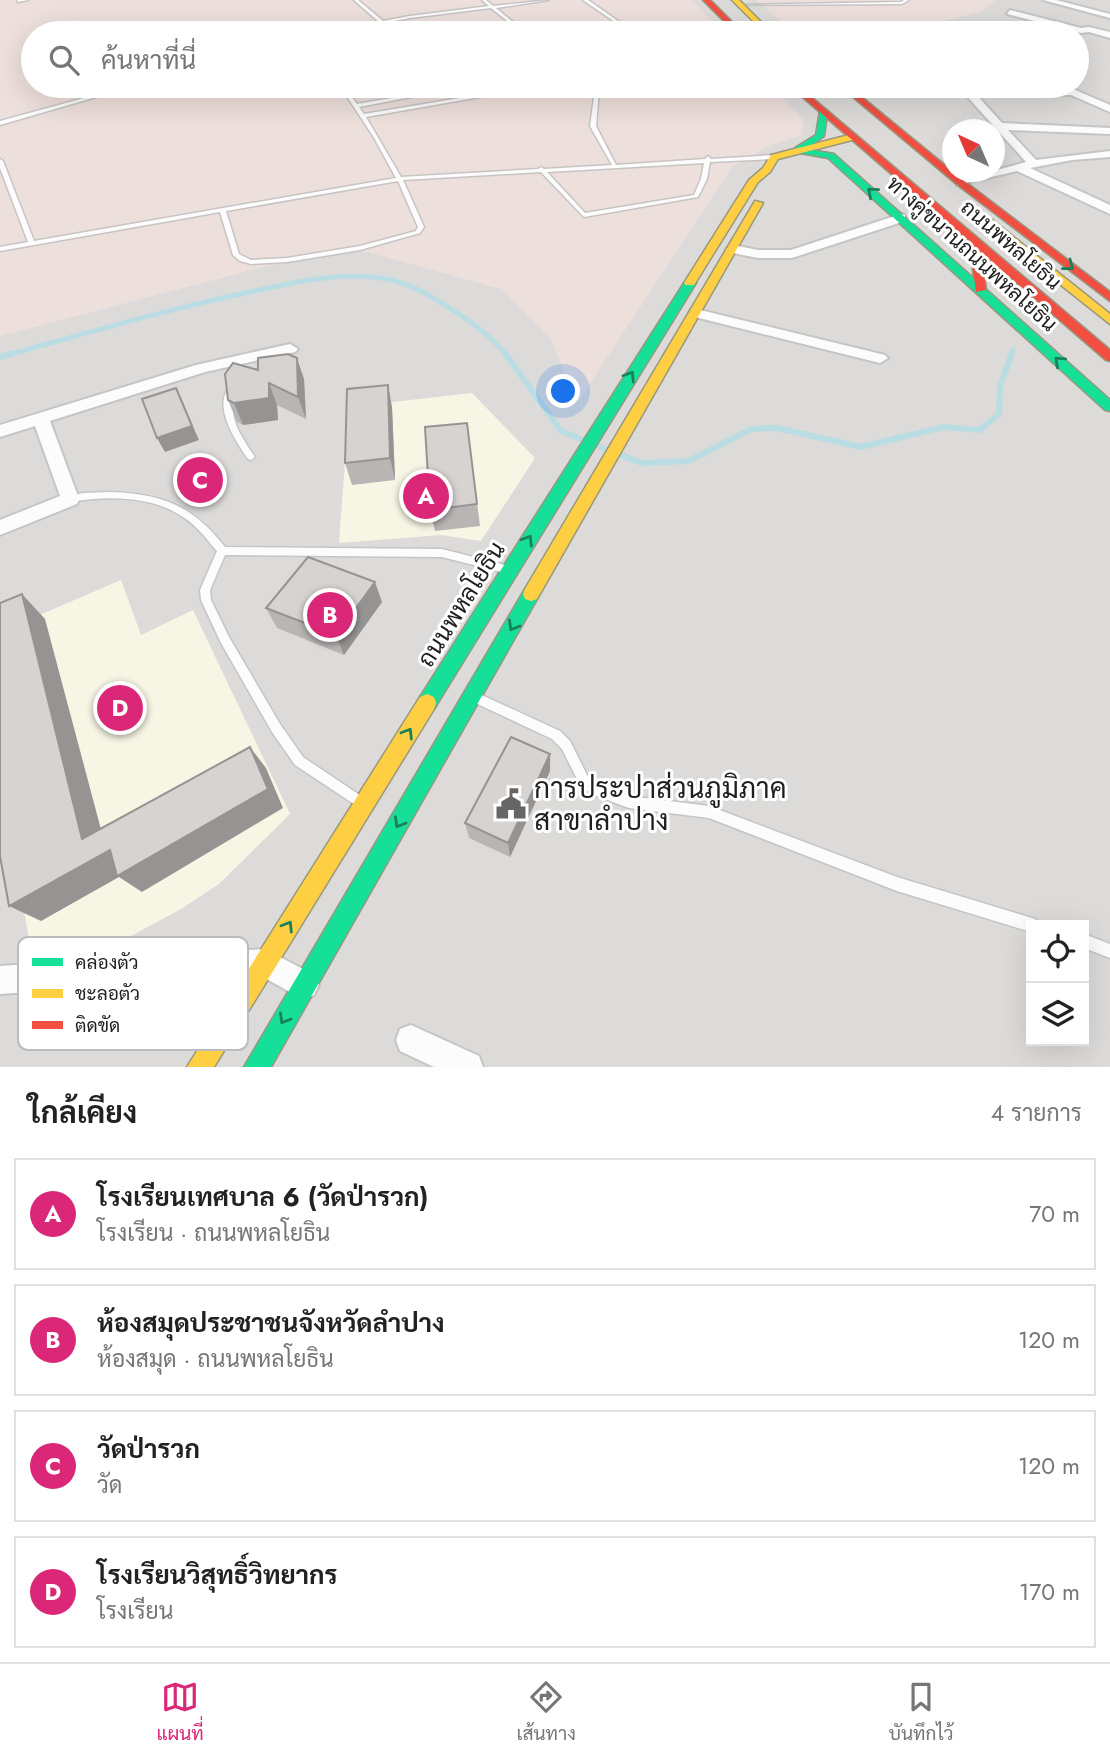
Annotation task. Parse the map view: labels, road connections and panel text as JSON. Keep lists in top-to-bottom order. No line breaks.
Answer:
{"streets":{"main road":["ถนนพหลโยธิน","ทางคู่ขนานถนนพหลโยธิน"]},"places":{"public building":["การประปาส่วนภูมิภาค สาขาลำปาง"]},"legend":["คล่องตัว","ชะลอตัว","ติดขัด"],"north":"top left","page":{"search":"ค้นหาที่นี่","pins":["C","A","B","D"],"heading":["ใกล้เคียง","4 รายการ"],"list":[{"mark":"A","name":"โรงเรียนเทศบาล 6 (วัดป่ารวก)","note":"โรงเรียน · ถนนพหลโยธิน","value":"70 m"},{"mark":"B","name":"ห้องสมุดประชาชนจังหวัดลำปาง","note":"ห้องสมุด · ถนนพหลโยธิน","value":"120 m"},{"mark":"C","name":"วัดป่ารวก","note":"วัด","value":"120 m"},{"mark":"D","name":"โรงเรียนวิสุทธิ์วิทยากร","note":"โรงเรียน","value":"170 m"}],"nav":["แผนที่","เส้นทาง","บันทึกไว้"]}}
